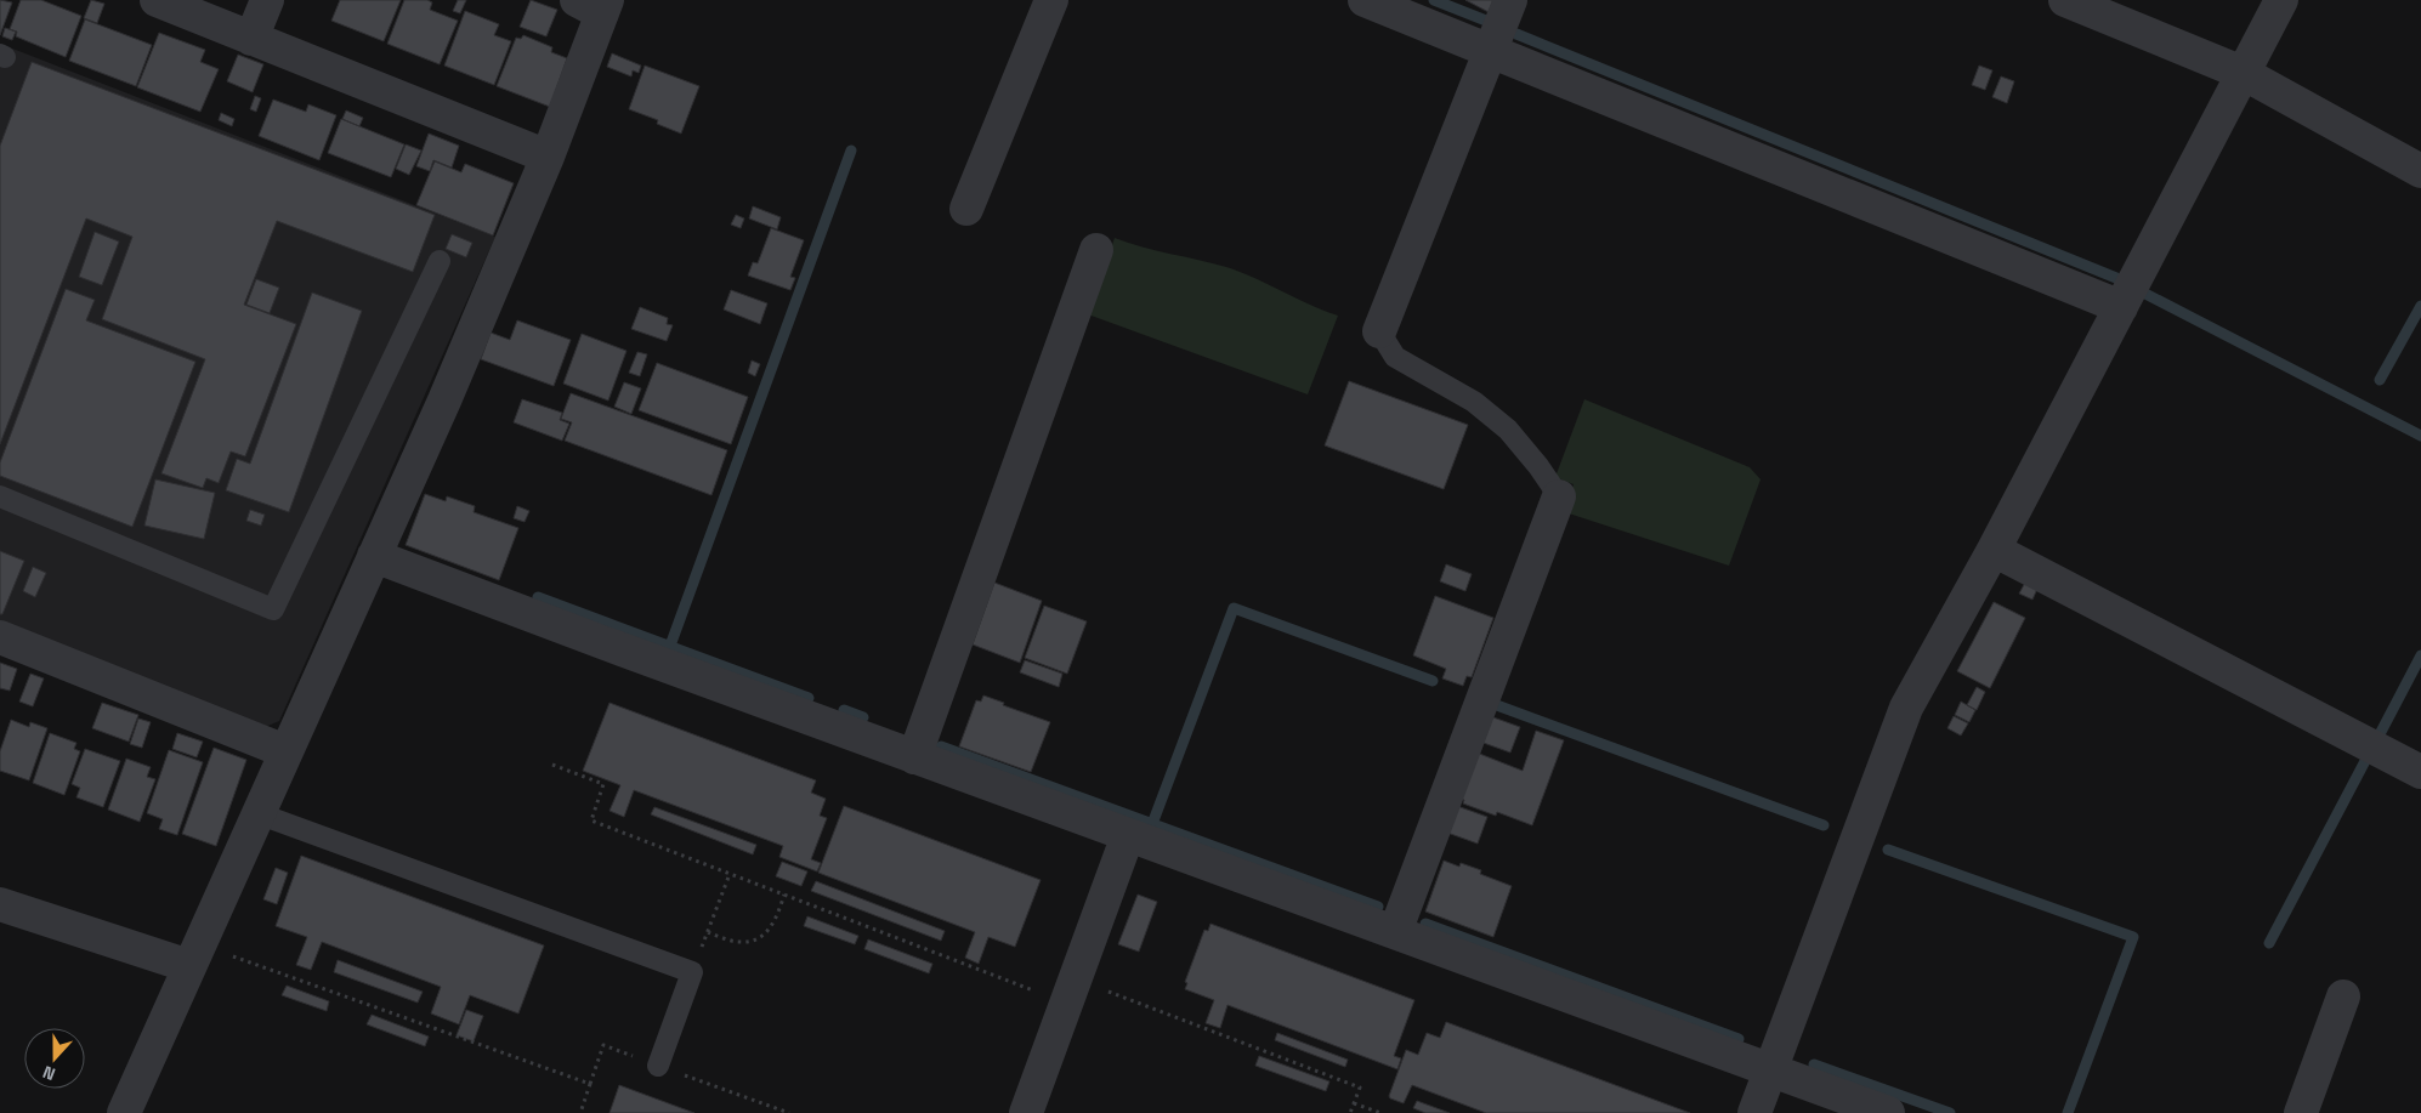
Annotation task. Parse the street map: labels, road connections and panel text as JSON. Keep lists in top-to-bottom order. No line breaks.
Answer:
{"north":"bottom"}
